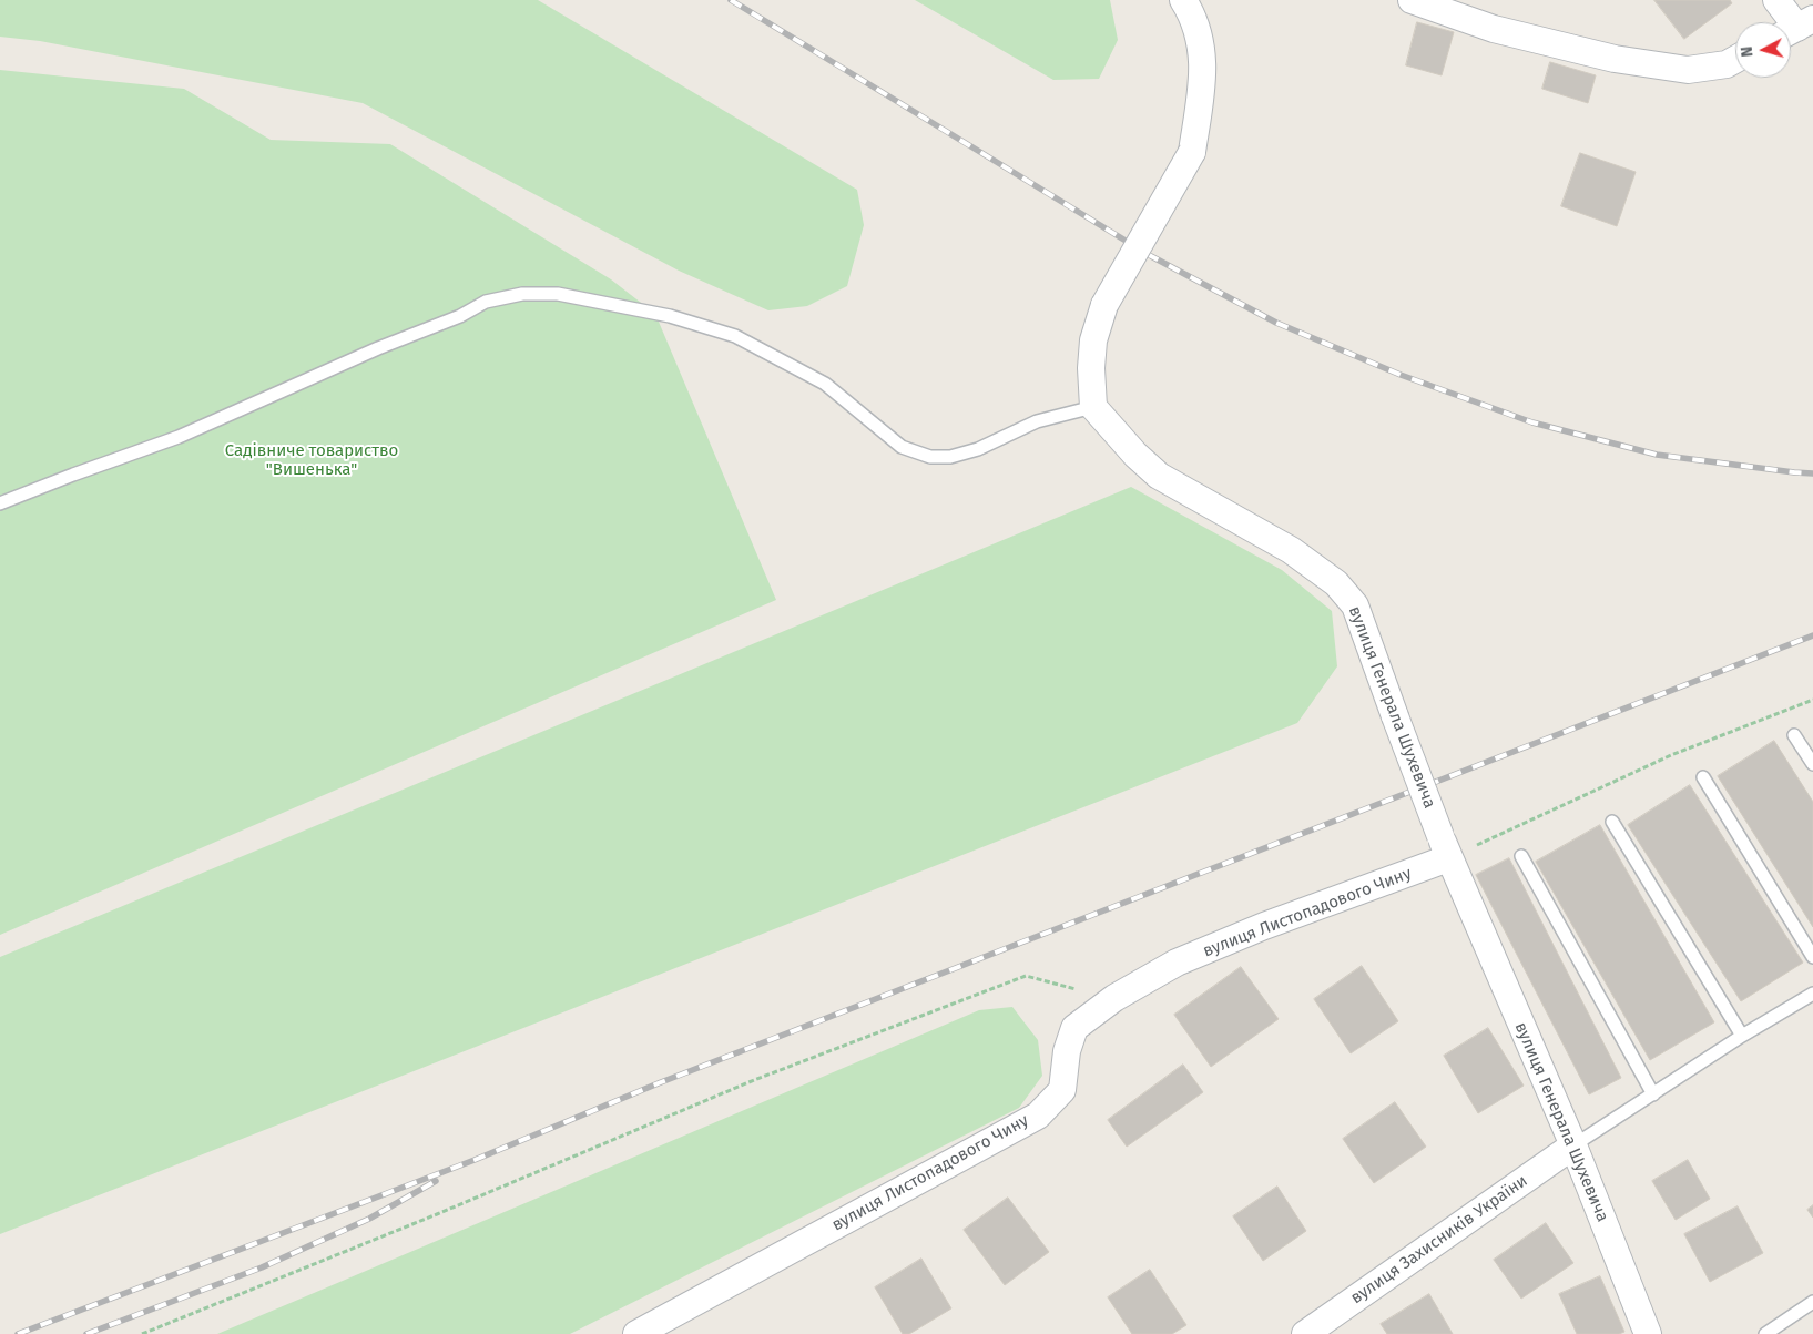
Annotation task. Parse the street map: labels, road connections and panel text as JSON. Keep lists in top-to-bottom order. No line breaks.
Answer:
{"streets":{"street":["вулиця Генерала Шухевича","вулиця Листопадового Чину","вулиця Захисників України"]},"crossings":[["вулиця Генерала Шухевича","вулиця Листопадового Чину"],["вулиця Генерала Шухевича","вулиця Захисників України"]],"parks":["Садівниче товариство \"Вишенька\""],"north":"left"}
